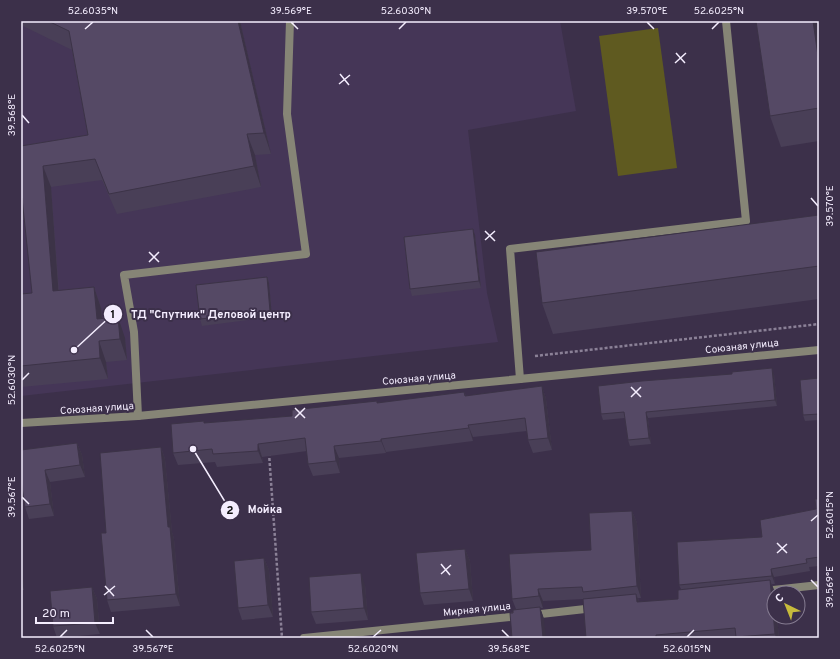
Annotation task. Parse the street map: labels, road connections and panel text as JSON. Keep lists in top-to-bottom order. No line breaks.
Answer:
{"streets":{"street":["Союзная улица","Мирная улица"]},"places":["ТД \"Спутник\" Деловой центр","Мойка"],"scale_bar":"20 m","north":"top left","coordinates":["52.6035°N","39.569°E","52.6030°N","39.570°E","52.6025°N","39.568°E","39.567°E","52.6015°N","52.6020°N"]}
